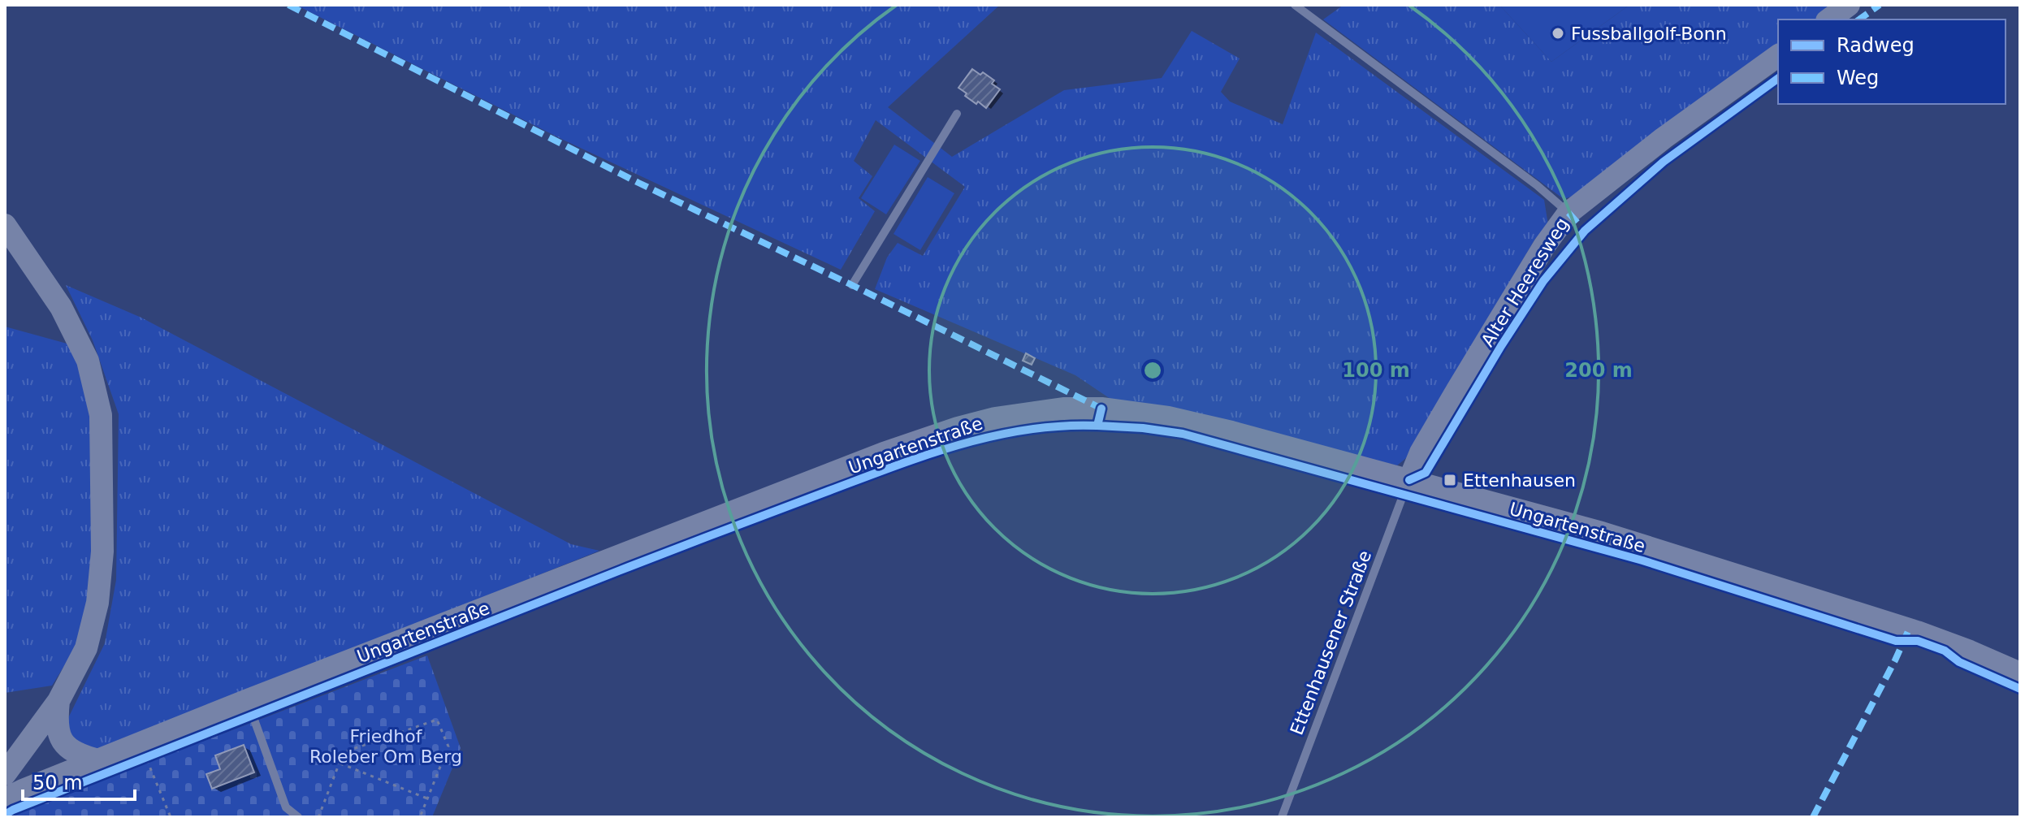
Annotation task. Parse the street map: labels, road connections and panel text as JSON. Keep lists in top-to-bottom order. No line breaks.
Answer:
{"streets":{"street":["Alter Heeresweg","Ungartenstraße"],"lane":["Ettenhausener Straße"]},"crossings":[["Alter Heeresweg","Ungartenstraße"],["Alter Heeresweg","Ettenhausener Straße"],["Ungartenstraße","Ettenhausener Straße"]],"parks":["Friedhof Roleber Om Berg"],"places":{"other":["Fussballgolf-Bonn"],"transit":["Ettenhausen"]},"legend":["Radweg","Weg"],"scale_bar":"50 m","rings":["100 m","200 m"]}
